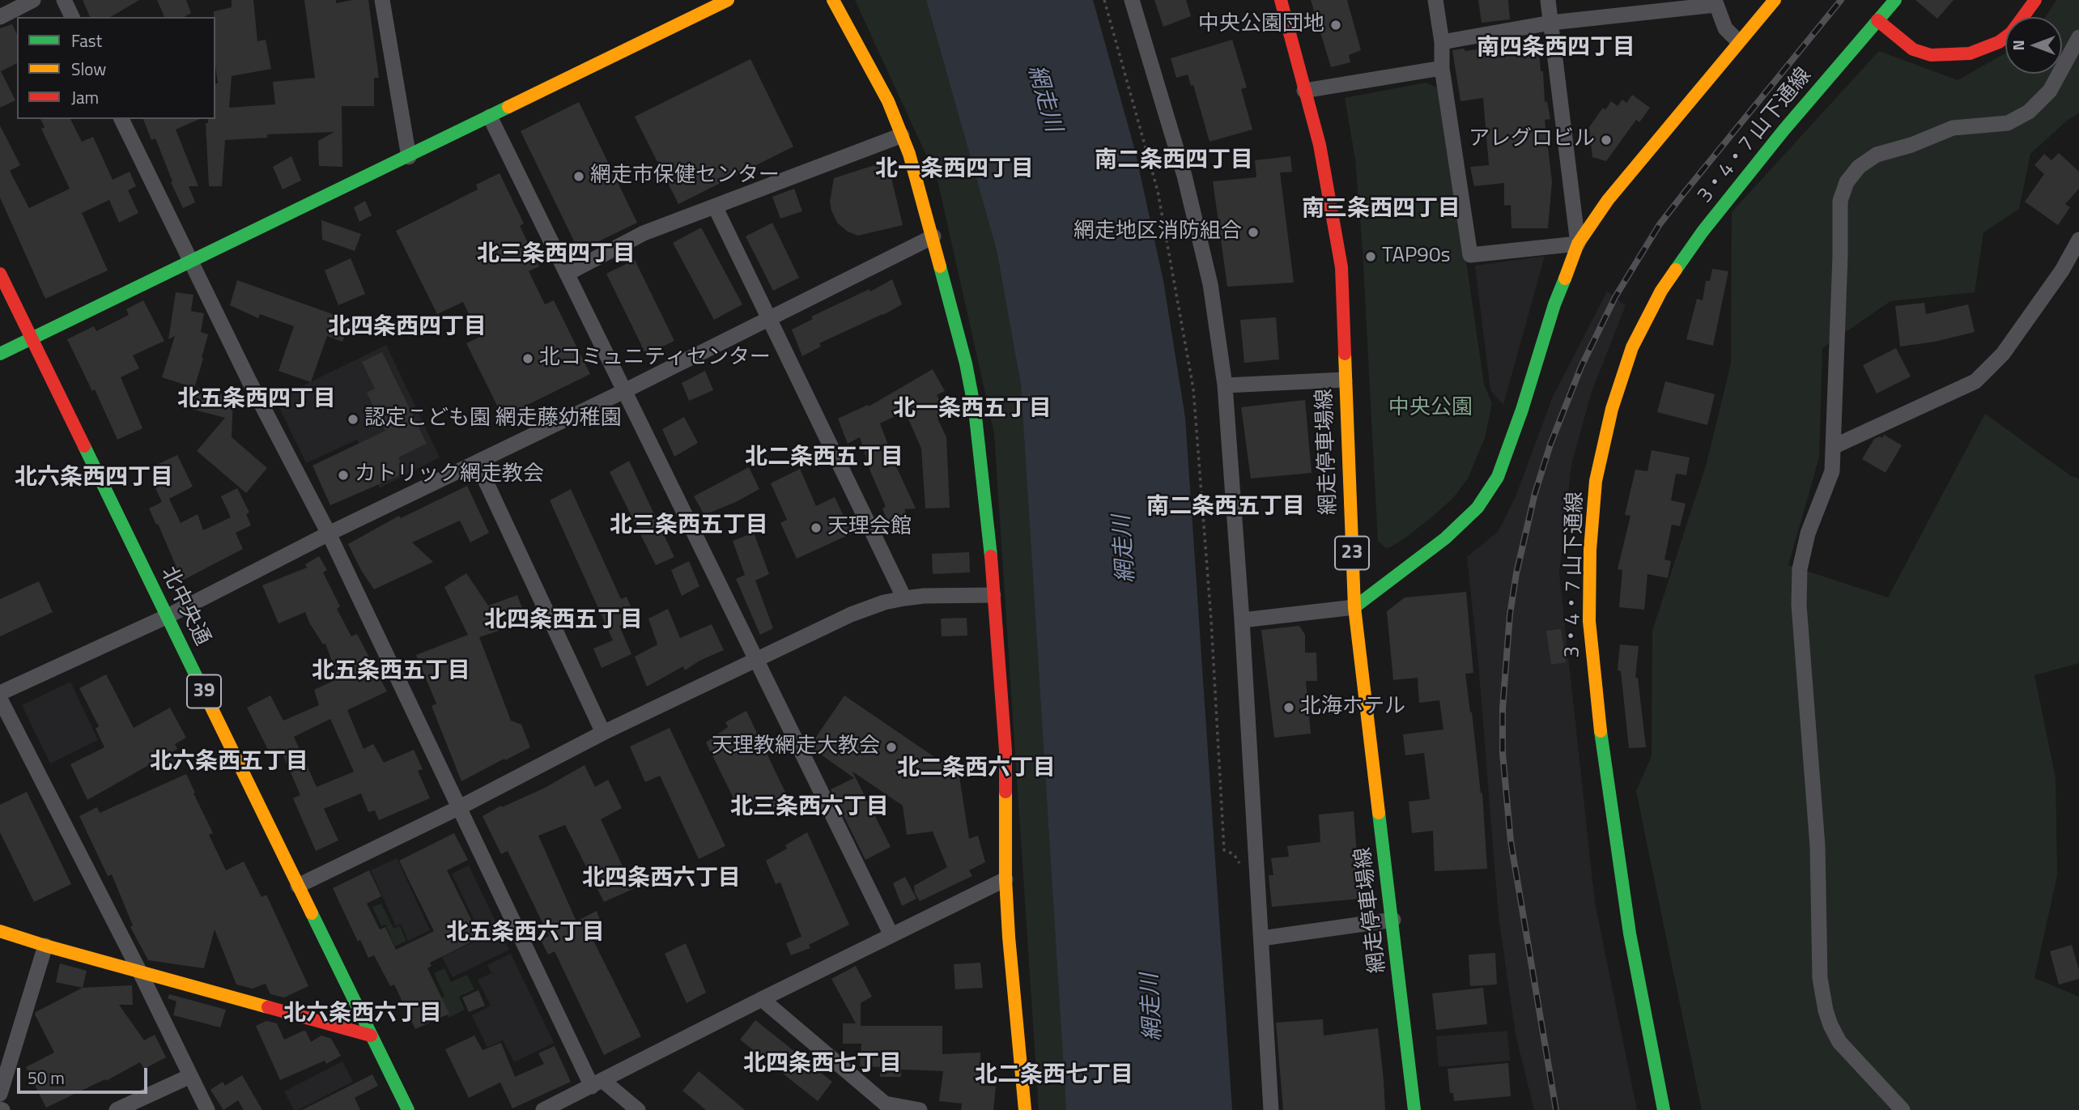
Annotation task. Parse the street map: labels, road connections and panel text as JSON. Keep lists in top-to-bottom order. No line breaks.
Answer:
{"streets":{"main road":["3・4・7 山下通線","網走停車場線","23","北中央通","39"]},"districts":["南四条西四丁目","南二条西四丁目","北一条西四丁目","南三条西四丁目","北三条西四丁目","北四条西四丁目","北五条西四丁目","北一条西五丁目","北二条西五丁目","北六条西四丁目","南二条西五丁目","北三条西五丁目","北四条西五丁目","北五条西五丁目","北六条西五丁目","北二条西六丁目","北三条西六丁目","北四条西六丁目","北五条西六丁目","北六条西六丁目","北四条西七丁目","北二条西七丁目"],"water":["網走川"],"parks":["中央公園"],"places":["中央公園団地","アレグロビル","網走市保健センター","網走地区消防組合","TAP90s","北コミュニティセンター","認定こども園 網走藤幼稚園","カトリック網走教会","天理会館","北海ホテル","天理教網走大教会"],"legend":["Fast","Slow","Jam"],"scale_bar":"50 m","north":"left"}
